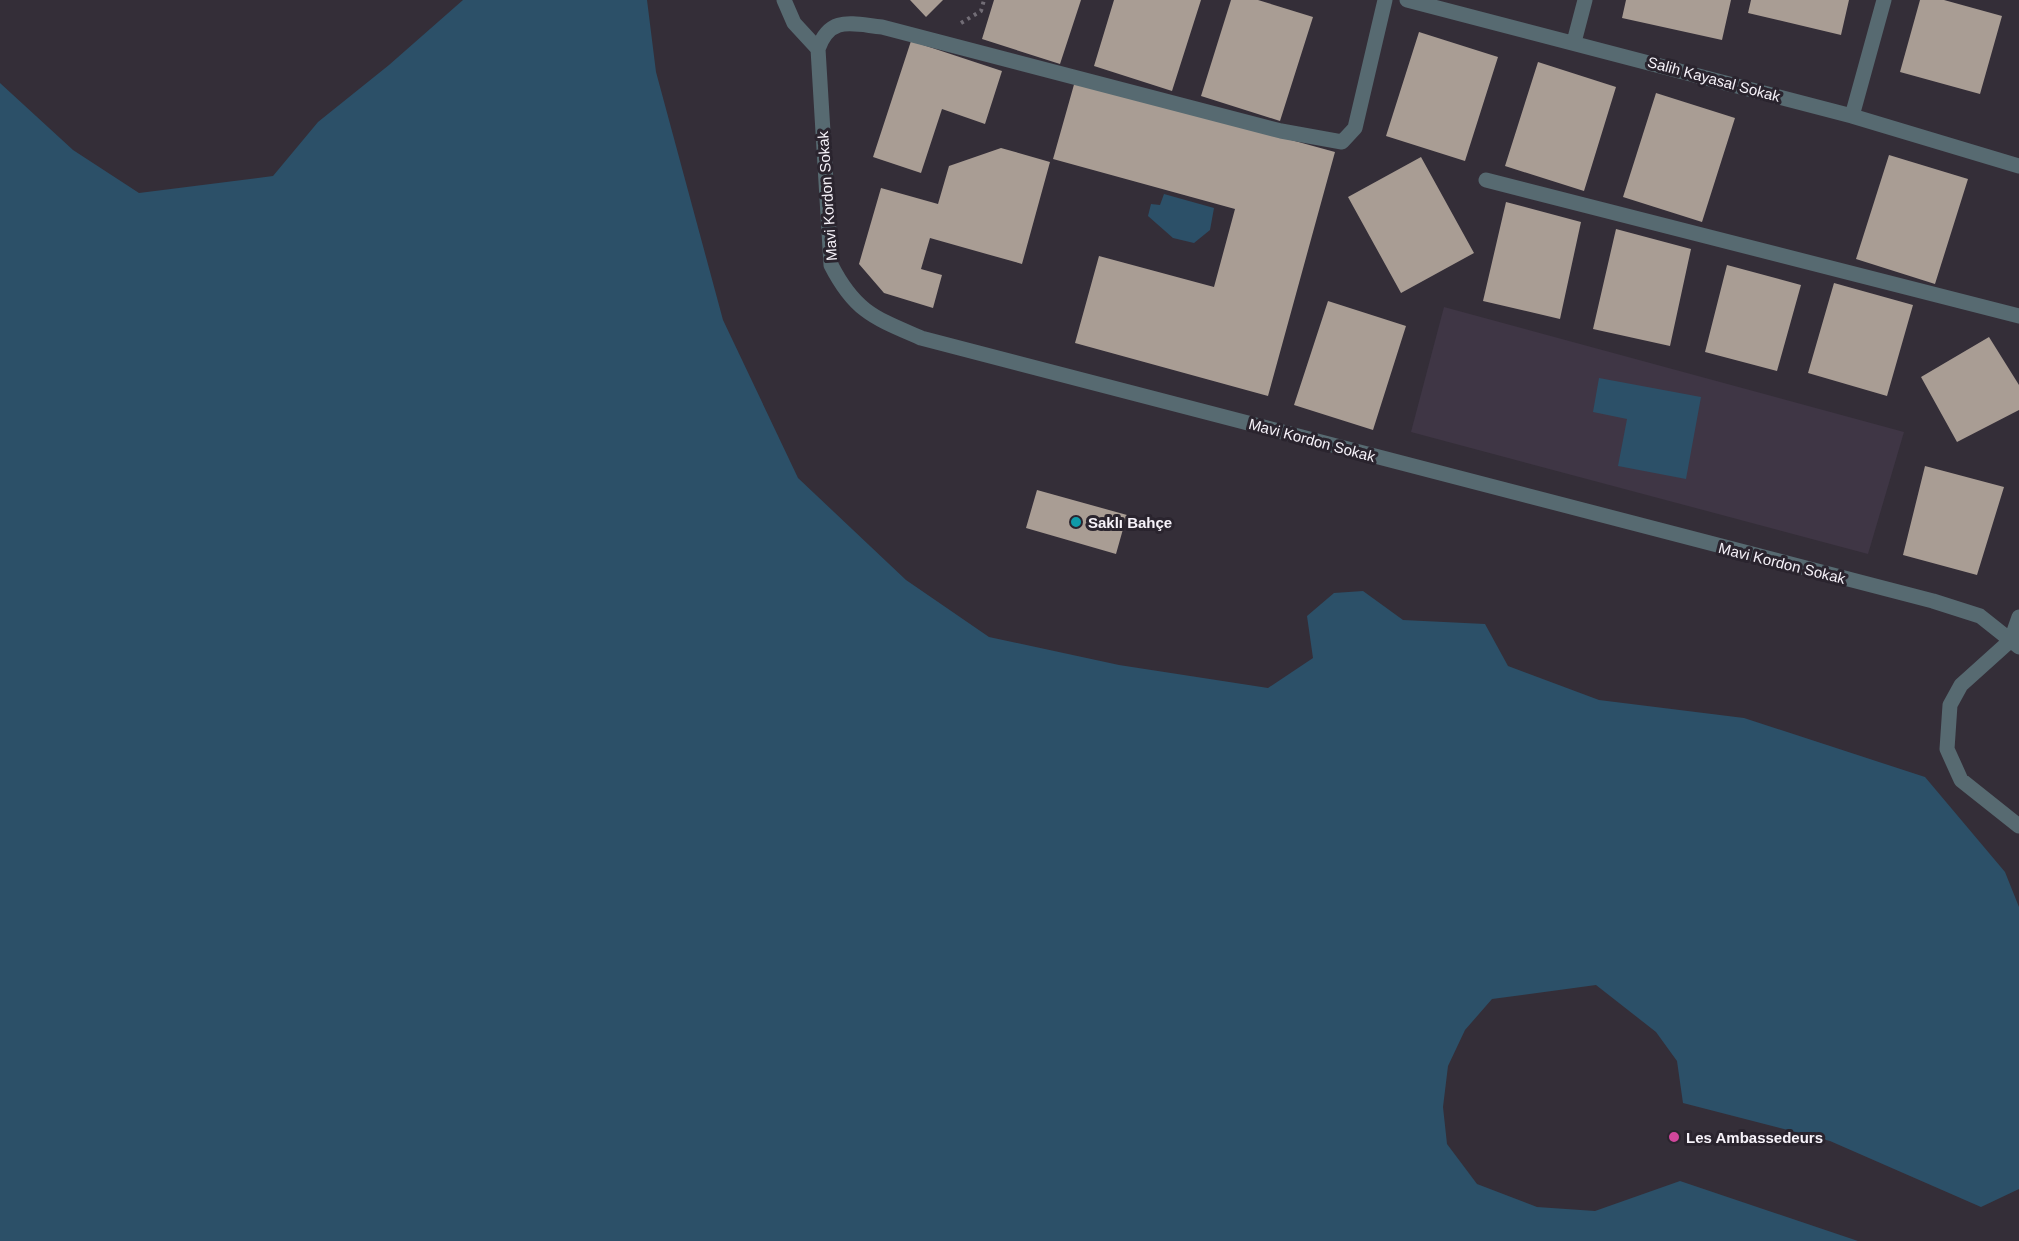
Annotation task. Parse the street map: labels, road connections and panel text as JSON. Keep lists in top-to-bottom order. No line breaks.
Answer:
{"streets":{"street":["Salih Kayasal Sokak","Mavi Kordon Sokak"]},"places":["Saklı Bahçe","Les Ambassedeurs"]}
